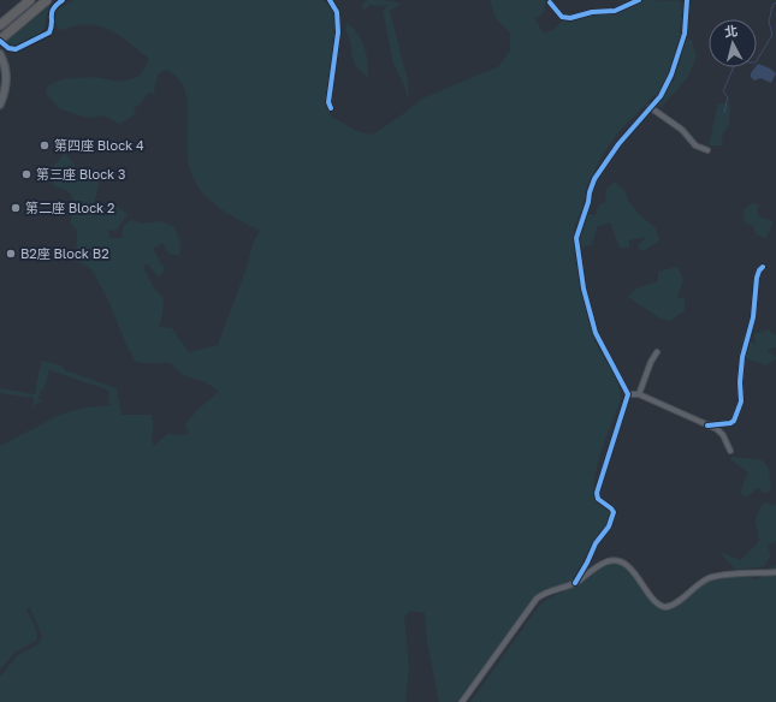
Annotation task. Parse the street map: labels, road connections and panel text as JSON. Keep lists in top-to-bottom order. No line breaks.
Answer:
{"places":["第四座 Block 4","第三座 Block 3","第二座 Block 2","B2座 Block B2"],"north":"top"}
